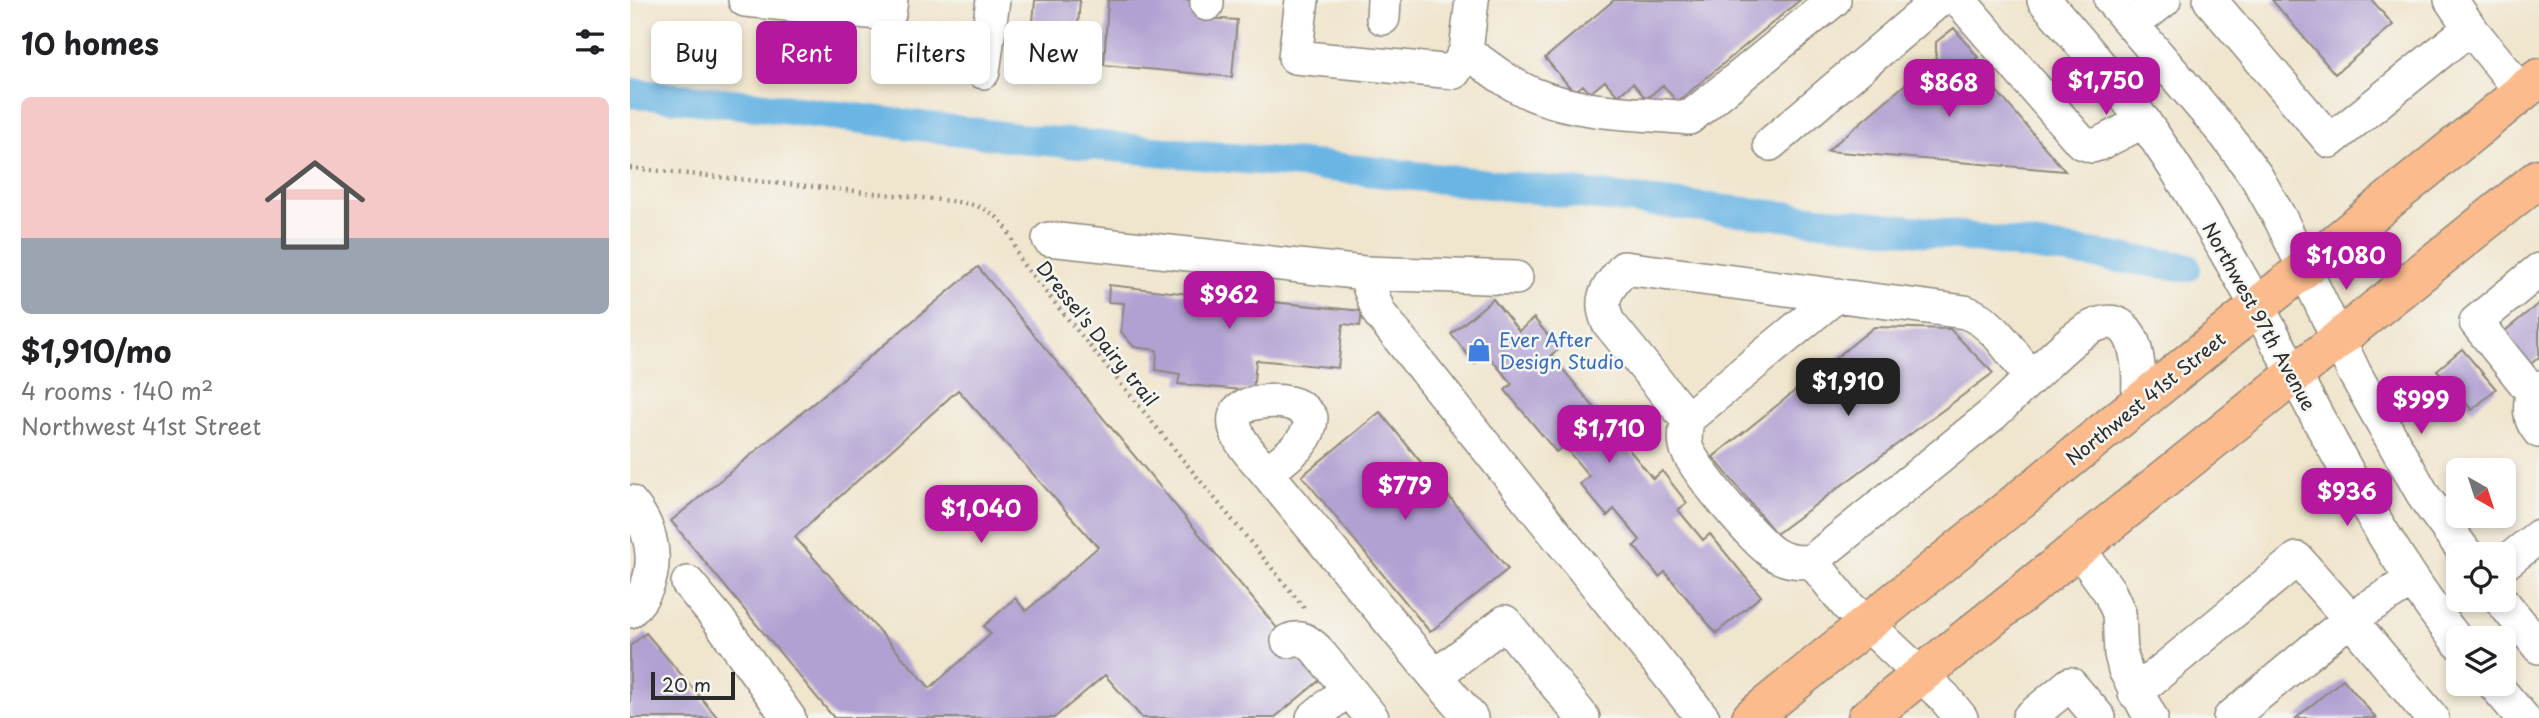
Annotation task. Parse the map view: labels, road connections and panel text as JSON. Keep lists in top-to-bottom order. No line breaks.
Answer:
{"streets":{"main road":["Northwest 41st Street"],"street":["Northwest 97th Avenue"],"path":["Dressel's Dairy trail"]},"crossings":[["Northwest 97th Avenue","Northwest 41st Street"]],"places":{"shop":["Ever After Design Studio"]},"scale_bar":"20 m","north":"bottom right","page":{"heading":"10 homes","chip":["Buy","Rent","Filters","New"],"price":["$1,750","$868","$1,080","$962","$1,910","$999","$1,710","$779","$936","$1,040"],"list":[{"name":"$1,910/mo","note":"4 rooms · 140 m² · Northwest 41st Street"}],"scale":"20 m"}}
